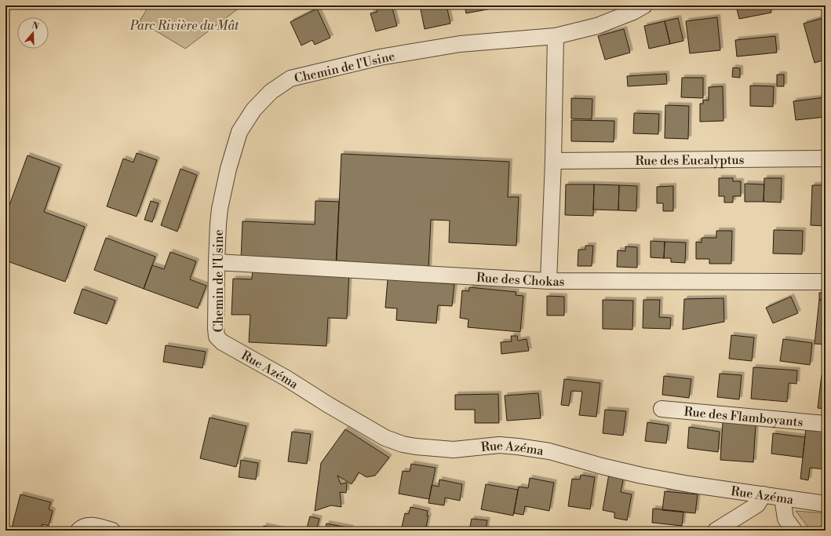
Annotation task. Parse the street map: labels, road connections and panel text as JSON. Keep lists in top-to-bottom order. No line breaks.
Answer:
{"streets":{"street":["Chemin de l'Usine","Rue des Eucalyptus","Rue des Chokas","Rue Azéma","Rue des Flamboyants"]},"crossings":[["Chemin de l'Usine","Rue des Chokas"],["Chemin de l'Usine","Rue Azéma"]],"parks":["Parc Rivière du Mât"],"north":"top"}
